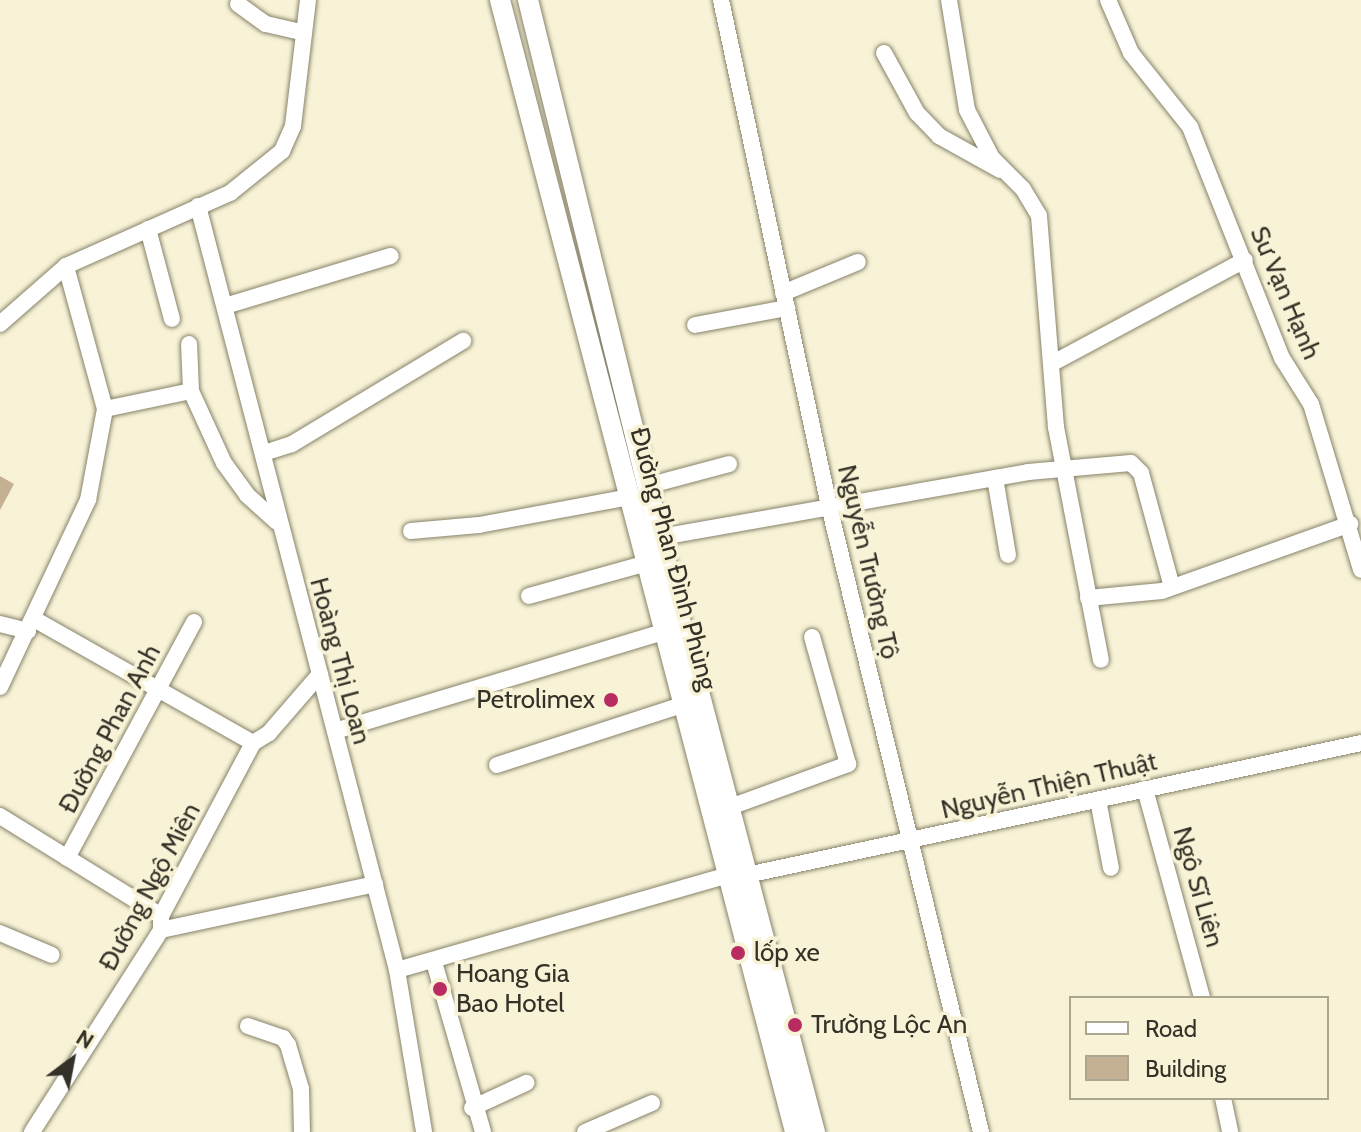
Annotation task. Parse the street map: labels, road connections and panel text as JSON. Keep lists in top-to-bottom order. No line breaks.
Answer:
{"streets":{"main road":["Đường Phan Đình Phùng"],"street":["Sư Vạn Hạnh","Nguyễn Trường Tộ","Hoàng Thị Loan","Đường Phan Anh","Nguyễn Thiện Thuật","Đường Ngộ Miên","Ngô Sĩ Liên"]},"crossings":[["Đường Phan Đình Phùng","Nguyễn Thiện Thuật"],["Nguyễn Trường Tộ","Nguyễn Thiện Thuật"],["Hoàng Thị Loan","Nguyễn Thiện Thuật"],["Hoàng Thị Loan","Đường Ngộ Miên"],["Nguyễn Thiện Thuật","Ngô Sĩ Liên"]],"places":["Petrolimex","lốp xe","Hoang Gia Bao Hotel","Trường Lộc An"],"legend":["Road","Building"],"north":"top right"}
